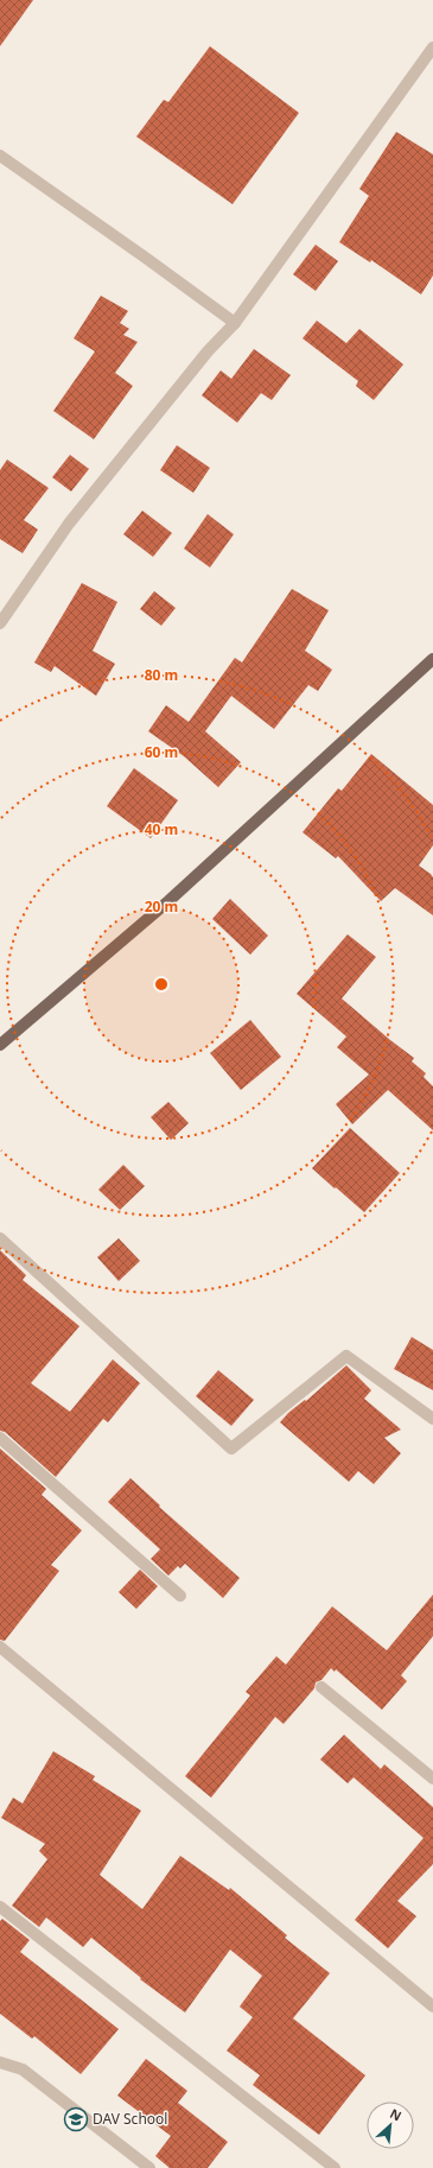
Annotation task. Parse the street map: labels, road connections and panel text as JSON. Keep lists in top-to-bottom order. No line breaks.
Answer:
{"places":{"school or university":["DAV School"]},"north":"top right","rings":["80 m","60 m","40 m","20 m"]}
